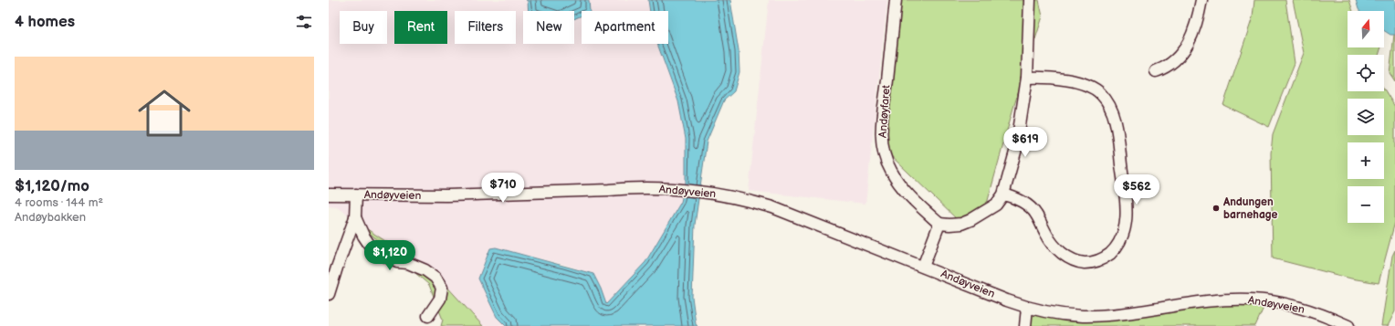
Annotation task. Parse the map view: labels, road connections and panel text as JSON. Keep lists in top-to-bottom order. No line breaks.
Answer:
{"streets":{"street":["Andøyfaret","Andøyveien"]},"places":["Andungen barnehage"],"north":"top","page":{"heading":"4 homes","map_buttons":["+","−"],"chip":["Buy","Rent","Filters","New","Apartment"],"list":[{"name":"$1,120/mo","note":"4 rooms · 144 m² · Andøybakken"}],"price":["$619","$710","$562","$1,120"]}}
